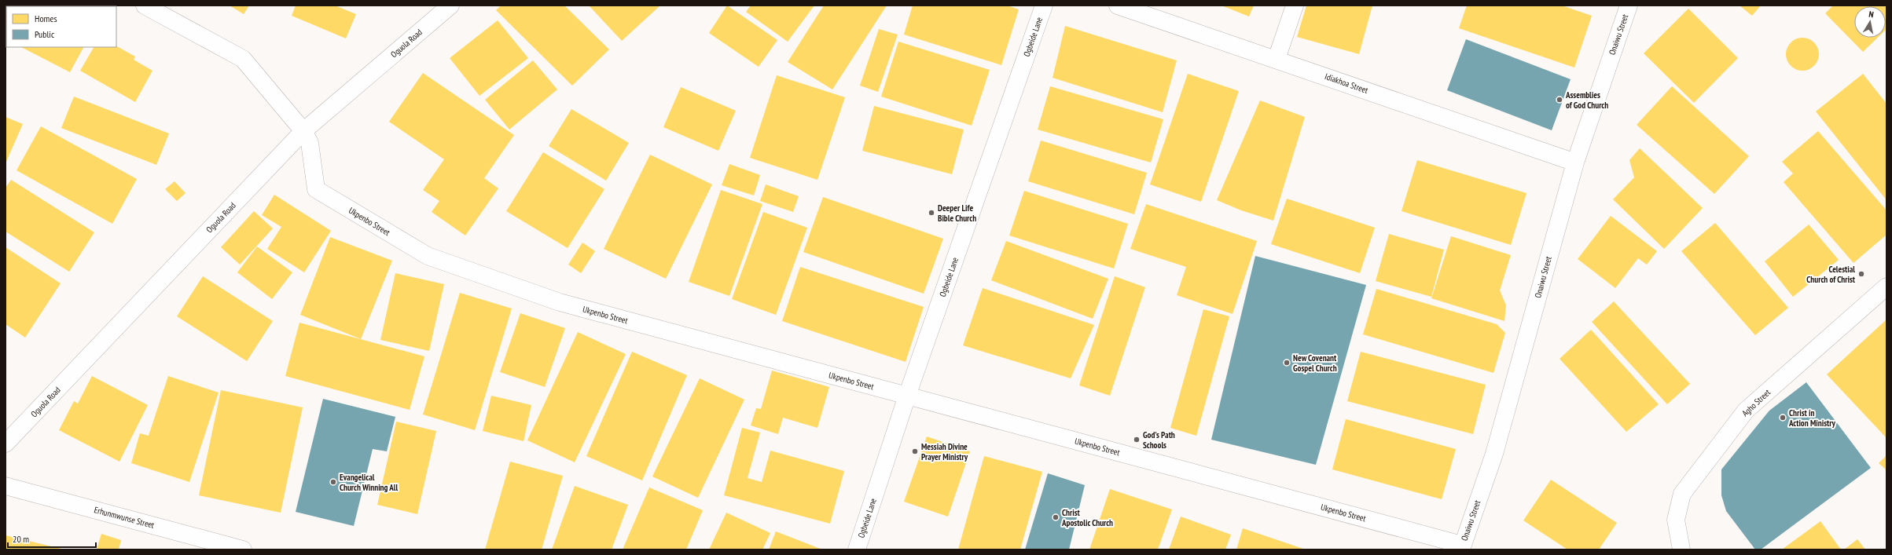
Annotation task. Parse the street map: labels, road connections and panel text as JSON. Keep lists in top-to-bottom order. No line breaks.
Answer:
{"streets":{"street":["Onaiwu Street","Ogbeide Lane","Oguola Road","Idiakhoa Street","Ukpenbo Street","Agho Street","Erhunmwunse Street"]},"crossings":[["Onaiwu Street","Idiakhoa Street"],["Onaiwu Street","Ukpenbo Street"],["Ogbeide Lane","Ukpenbo Street"],["Oguola Road","Ukpenbo Street"]],"places":["Assemblies of God Church","Deeper Life Bible Church","Celestial Church of Christ","New Covenant Gospel Church","Christ in Action Ministry","God's Path Schools","Messiah Divine Prayer Ministry","Evangelical Church Winning All","Christ Apostolic Church"],"legend":["Homes","Public"],"scale_bar":"20 m","north":"top"}
